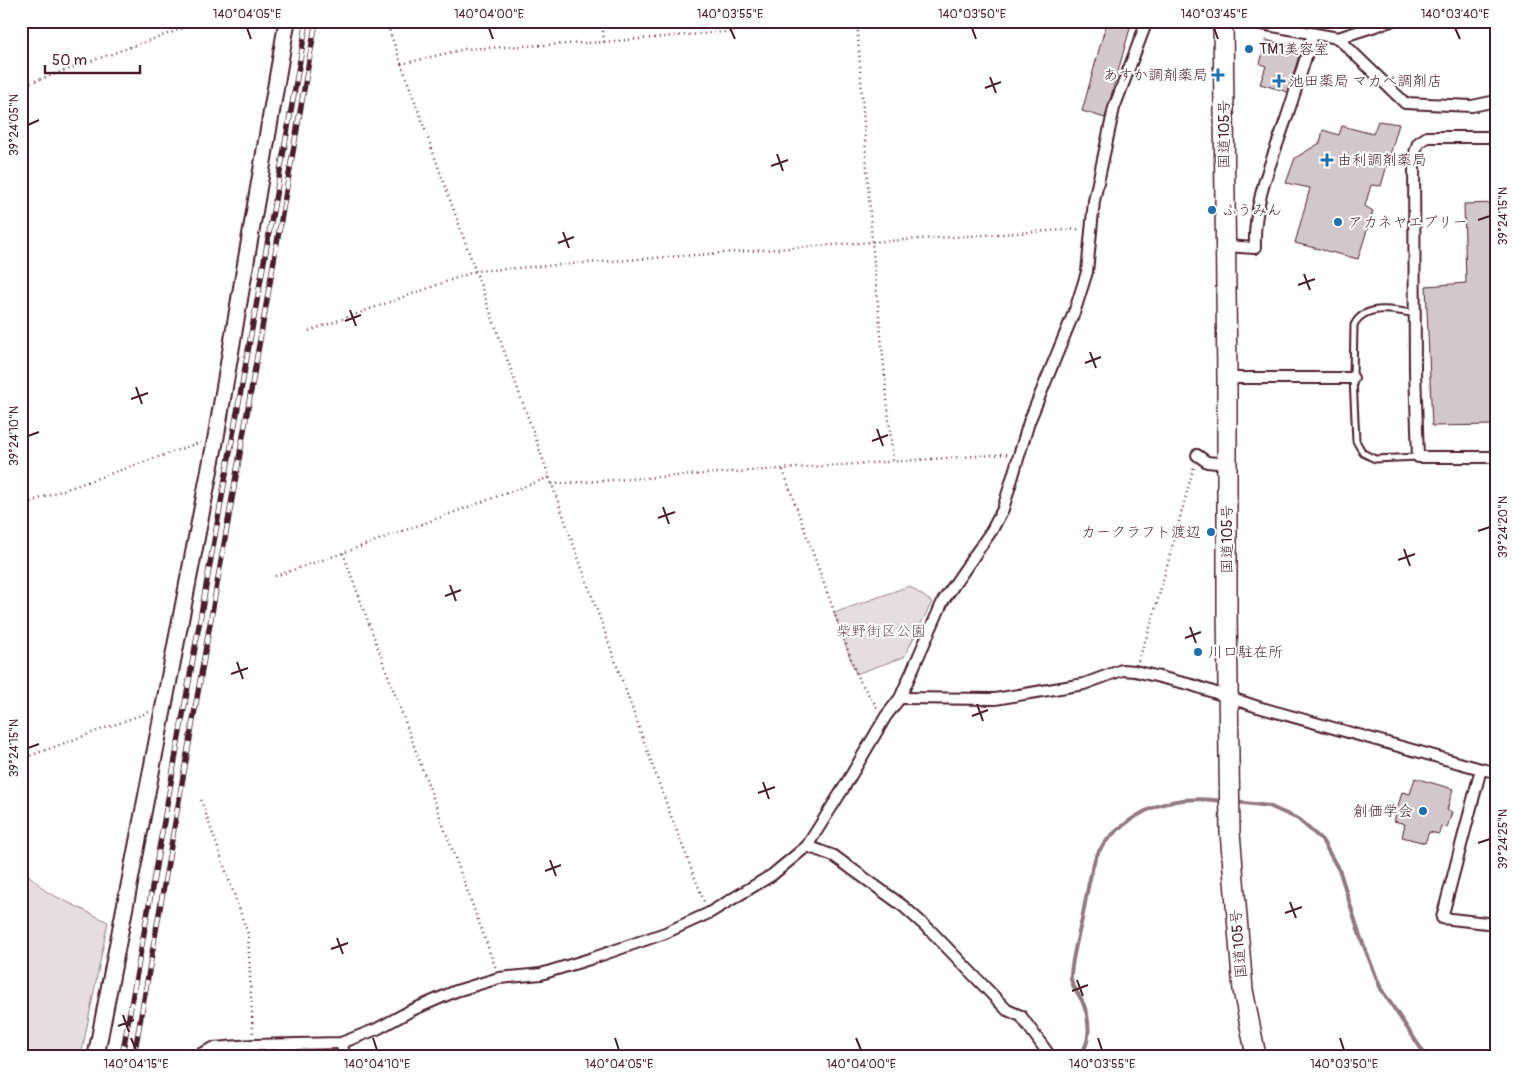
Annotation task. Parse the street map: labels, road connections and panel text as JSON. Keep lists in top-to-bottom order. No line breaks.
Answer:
{"streets":{"highway":["国道105号"]},"parks":["柴野街区公園"],"places":{"other":["TM1美容室","ふうみん","アカネヤエブリー","カークラフト渡辺","川口駐在所","創価学会"],"health":["あすか調剤薬局","池田薬局 マカベ調剤店","由利調剤薬局"]},"scale_bar":"50 m","coordinates":["140°04'05\"E","140°04'00\"E","140°03'55\"E","140°03'50\"E","140°03'45\"E","140°03'40\"E","39°24'05\"N","39°24'15\"N","39°24'10\"N","39°24'20\"N","39°24'25\"N","140°04'15\"E","140°04'10\"E"]}
